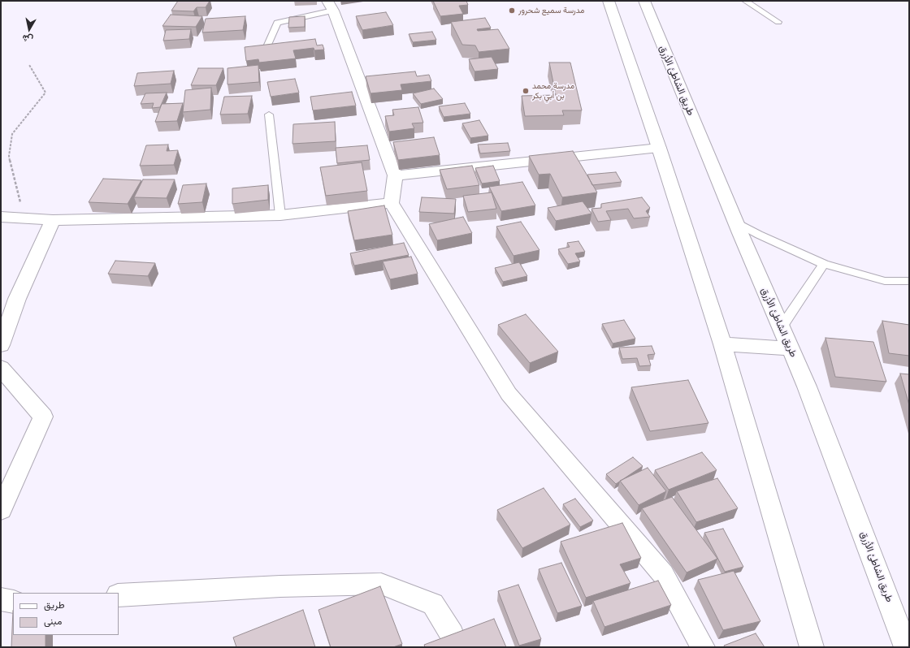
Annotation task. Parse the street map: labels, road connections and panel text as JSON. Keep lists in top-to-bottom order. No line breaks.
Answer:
{"streets":{"street":["طريق الشاطئ الأزرق"]},"places":["مدرسة سميع شحرور","مدرسة محمد بن أبي بكر"],"legend":["طريق","مبنى"],"north":"bottom"}
